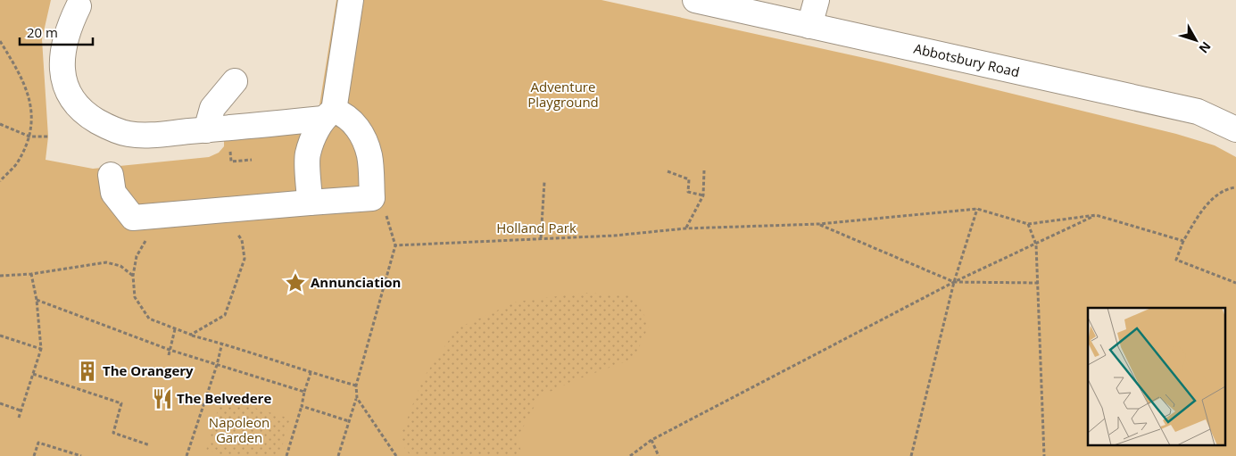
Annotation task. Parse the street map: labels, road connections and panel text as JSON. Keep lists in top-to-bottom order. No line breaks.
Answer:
{"streets":{"street":["Abbotsbury Road"]},"parks":["Adventure Playground","Holland Park","Napoleon Garden"],"places":{"place":["Annunciation"],"building":["The Orangery"],"restaurant":["The Belvedere"]},"scale_bar":"20 m","north":"bottom right"}
